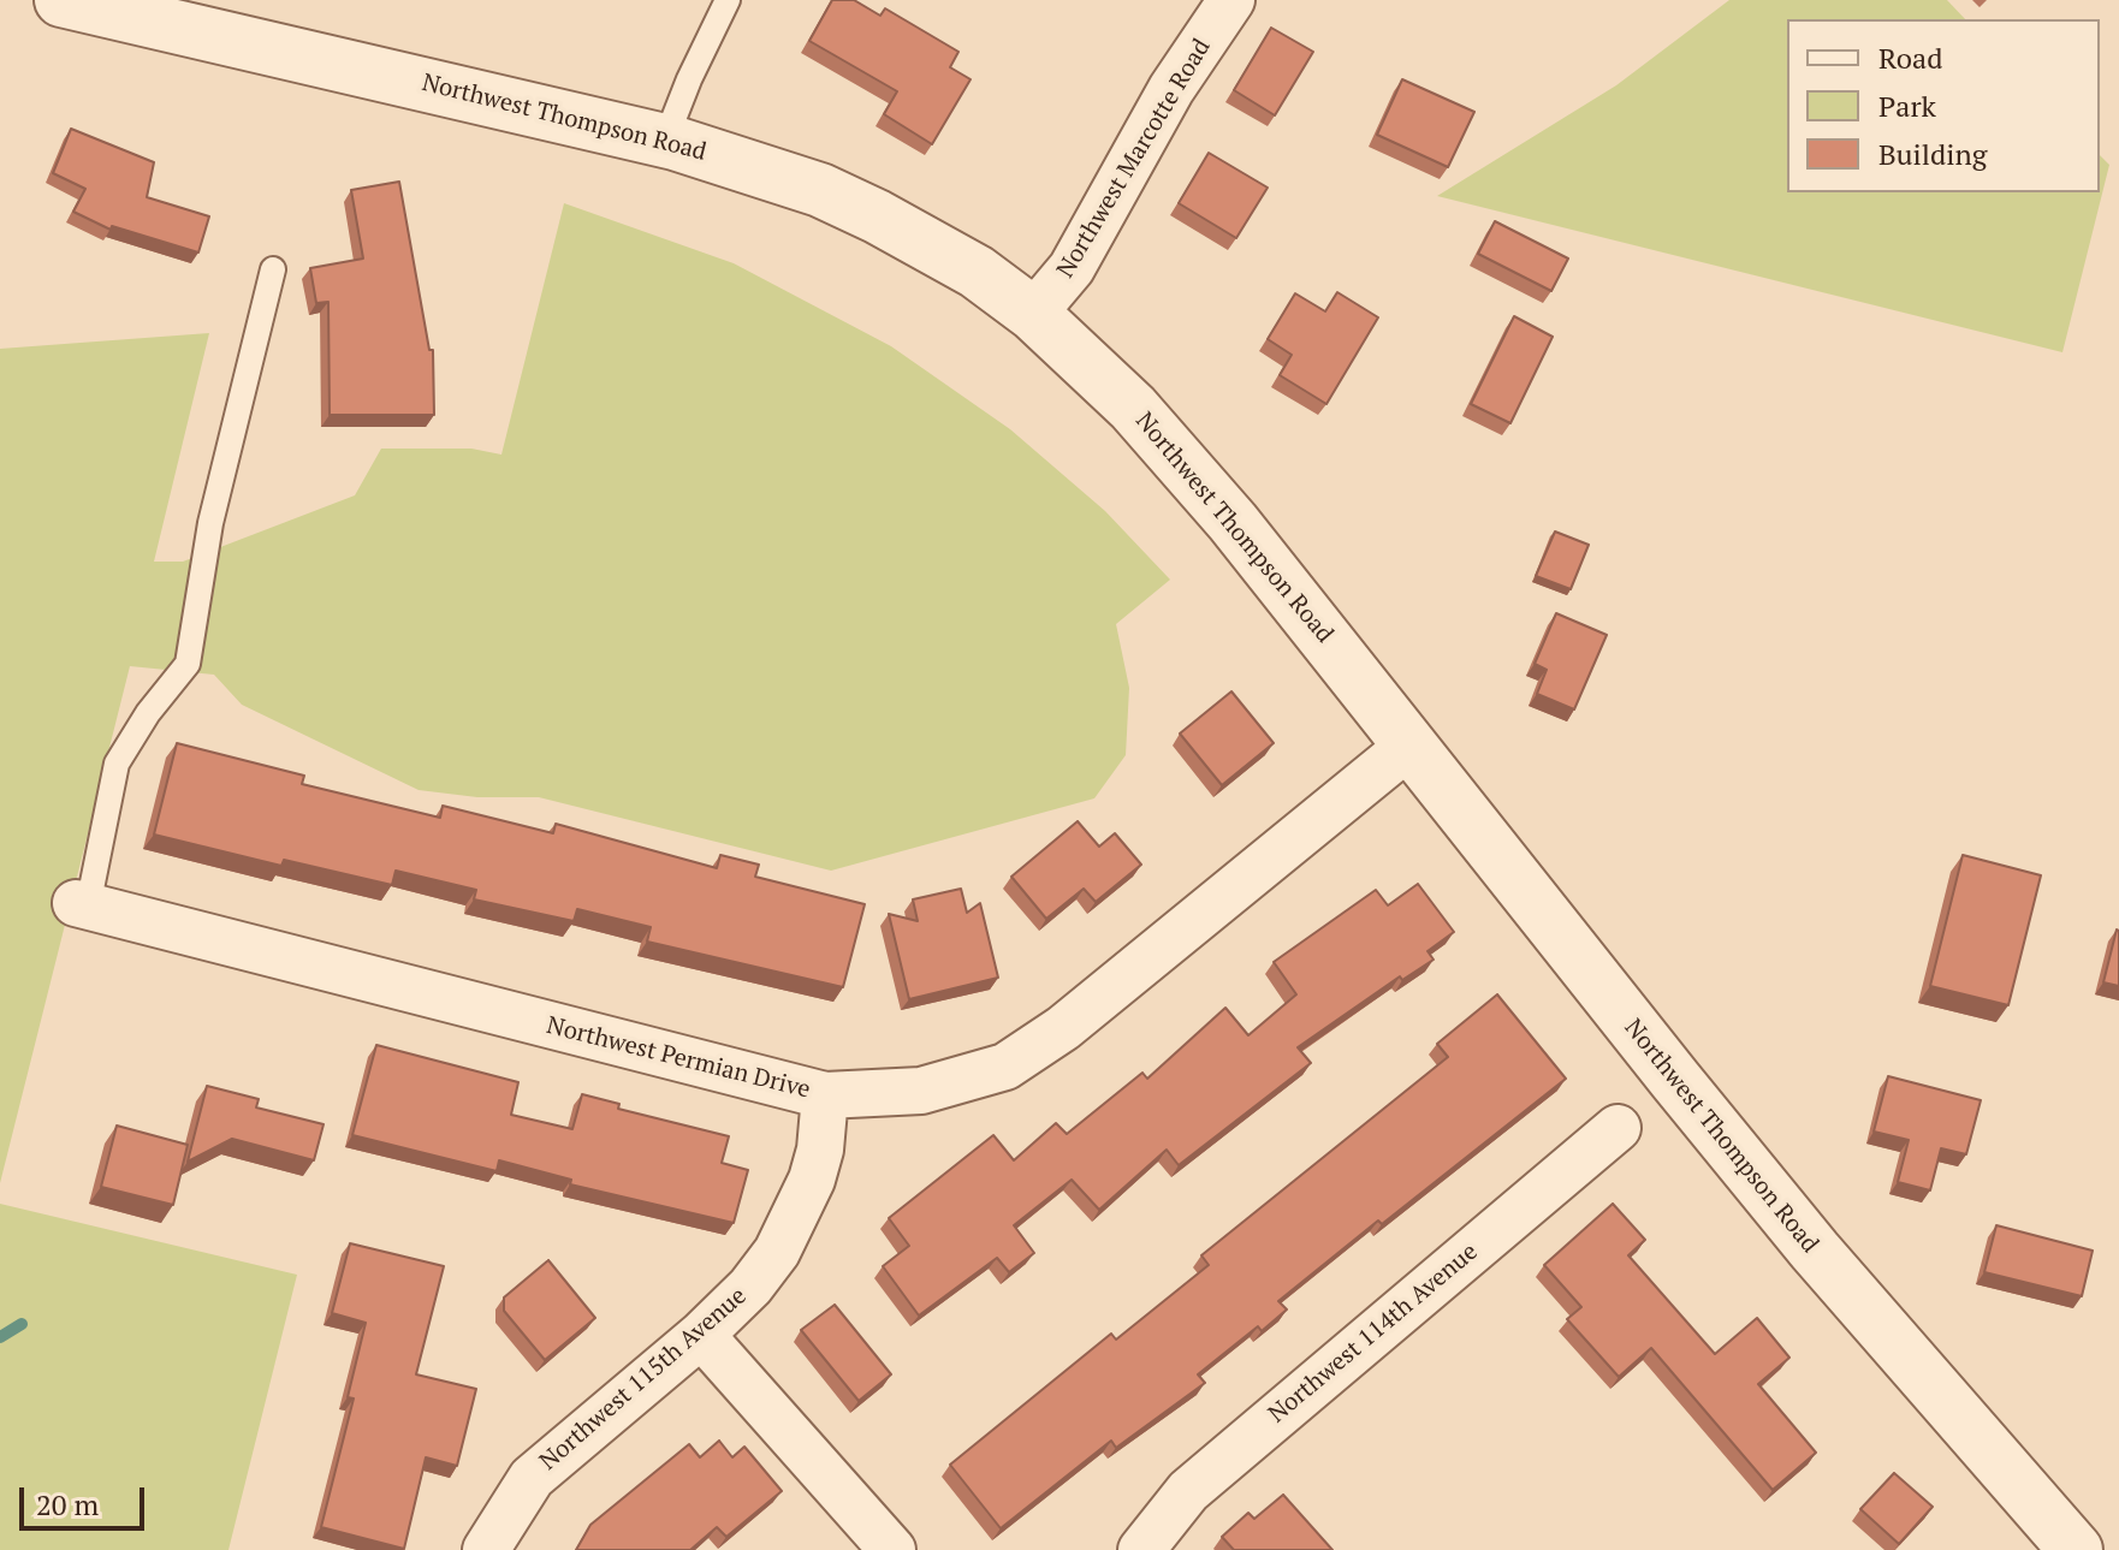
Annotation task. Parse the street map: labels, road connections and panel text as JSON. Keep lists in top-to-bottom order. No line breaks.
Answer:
{"streets":{"street":["Northwest Thompson Road","Northwest Marcotte Road","Northwest Permian Drive","Northwest 114th Avenue","Northwest 115th Avenue"]},"crossings":[["Northwest Thompson Road","Northwest Marcotte Road"],["Northwest Thompson Road","Northwest Permian Drive"],["Northwest Permian Drive","Northwest 115th Avenue"]],"legend":["Road","Park","Building"],"scale_bar":"20 m"}
